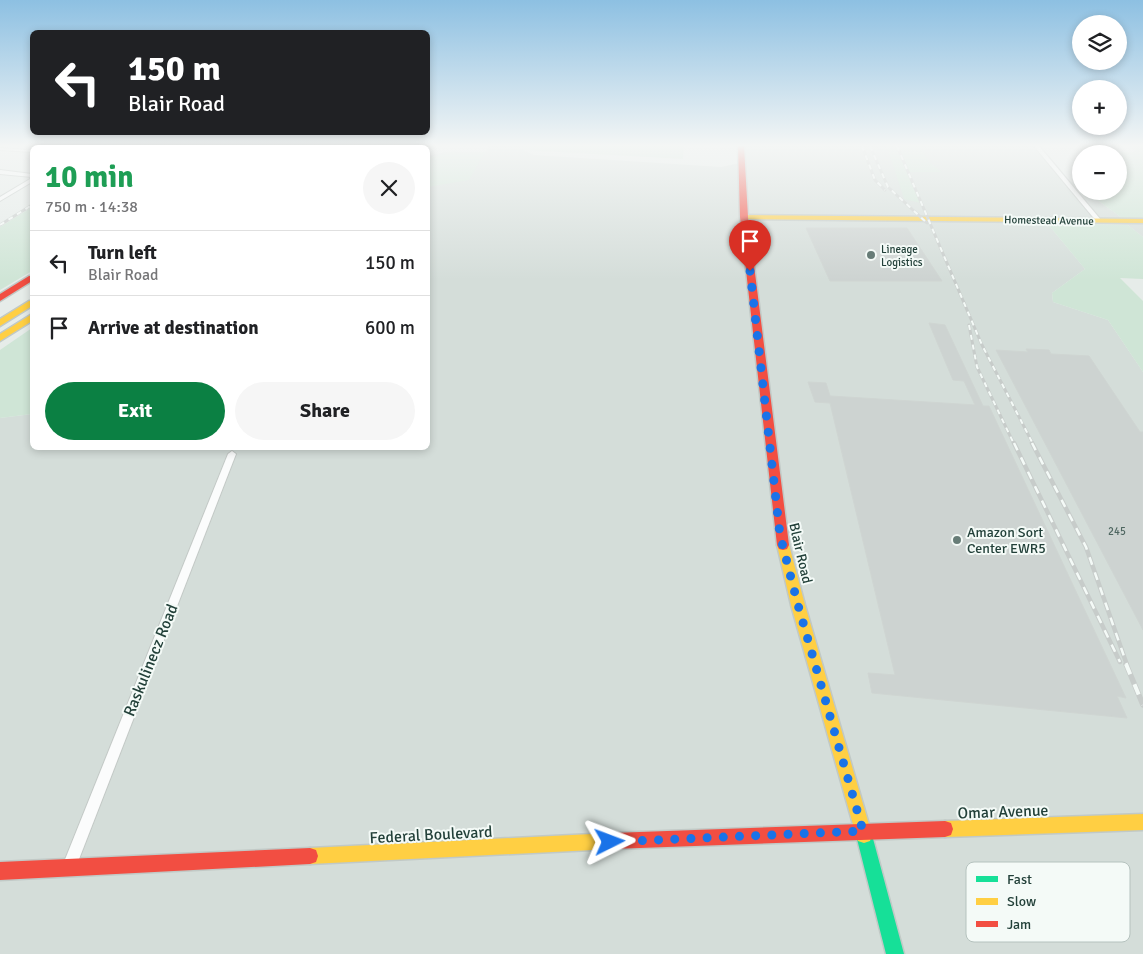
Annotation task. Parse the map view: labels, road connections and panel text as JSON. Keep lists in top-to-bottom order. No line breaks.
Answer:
{"streets":{"main road":["Homestead Avenue","Blair Road","Omar Avenue","Federal Boulevard"],"street":["Raskulinecz Road"]},"crossings":[["Homestead Avenue","Blair Road"],["Blair Road","Omar Avenue"],["Blair Road","Federal Boulevard"],["Raskulinecz Road","Federal Boulevard"],["Omar Avenue","Federal Boulevard"]],"places":["Lineage Logistics","Amazon Sort Center EWR5"],"house_numbers":["245"],"legend":["Fast","Slow","Jam"],"page":{"map_buttons":["+","−"],"turn":["150 m","Blair Road"],"heading":["10 min","750 m · 14:38"],"list":[{"name":"Turn left","note":"Blair Road","value":"150 m"},{"name":"Arrive at destination","value":"600 m"}],"buttons":["Exit","Share"]}}
